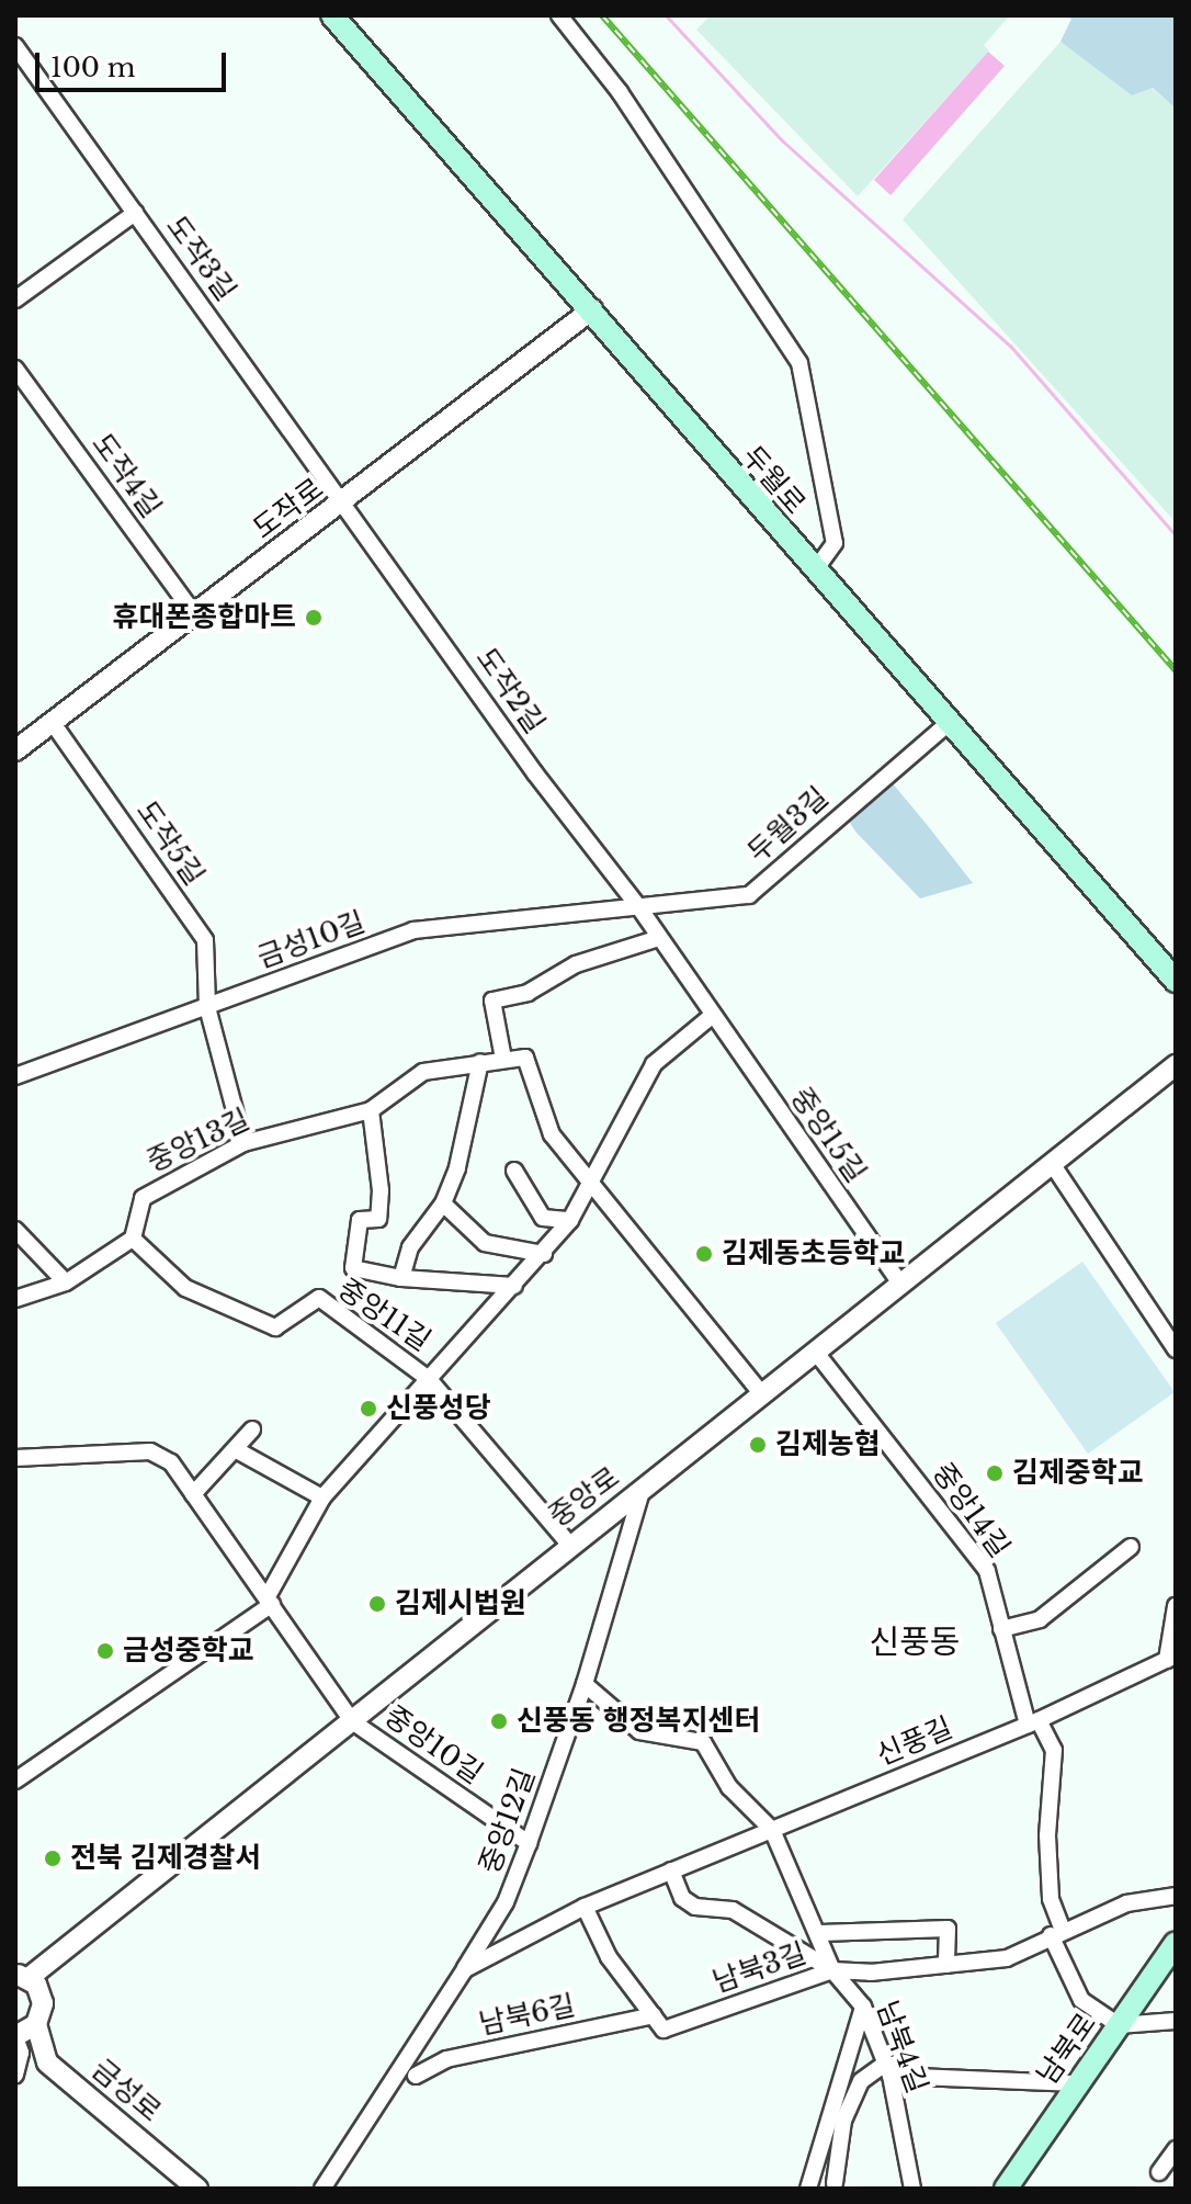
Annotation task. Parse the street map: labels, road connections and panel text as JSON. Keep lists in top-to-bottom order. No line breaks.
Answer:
{"streets":{"main road":["두월로","남북로"],"street":["도작3길","도작4길","도작로","도작2길","두월3길","도작5길","금성10길","중앙15길","중앙13길","중앙11길","중앙로","중앙14길","신풍길","중앙10길","중앙12길","남북3길","남북6길","남북4길","금성로"]},"crossings":[["도작3길","도작로"],["도작3길","도작2길"],["도작4길","도작로"],["두월로","도작로"],["두월로","두월3길"],["도작로","도작2길"],["도작로","도작5길"],["도작2길","두월3길"],["도작2길","금성10길"],["도작2길","중앙15길"],["두월3길","금성10길"],["두월3길","중앙15길"],["도작5길","금성10길"],["도작5길","중앙13길"],["금성10길","중앙15길"],["중앙15길","중앙로"],["중앙13길","중앙11길"],["중앙11길","중앙로"],["중앙로","중앙14길"],["중앙로","중앙10길"],["중앙로","중앙12길"],["중앙로","금성로"],["중앙14길","신풍길"],["신풍길","중앙12길"],["신풍길","남북4길"],["중앙10길","중앙12길"],["남북3길","남북6길"],["남북3길","남북4길"]],"districts":["신풍동"],"places":["휴대폰종합마트","김제동초등학교","신풍성당","김제농협","김제중학교","김제시법원","금성중학교","신풍동 행정복지센터","전북 김제경찰서"],"scale_bar":"100 m"}
